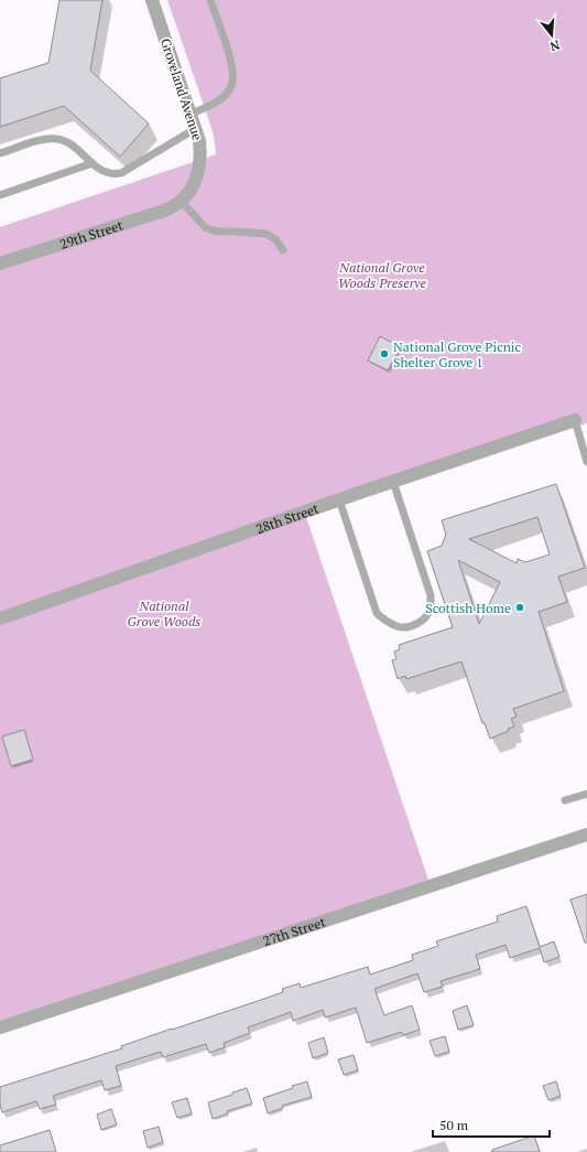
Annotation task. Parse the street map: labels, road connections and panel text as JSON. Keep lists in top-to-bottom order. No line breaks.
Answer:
{"streets":{"street":["Groveland Avenue","29th Street","28th Street","27th Street"]},"crossings":[["Groveland Avenue","29th Street"]],"parks":["National Grove Woods Preserve","National Grove Woods"],"places":["National Grove Picnic Shelter Grove 1","Scottish Home"],"scale_bar":"50 m","north":"bottom"}
